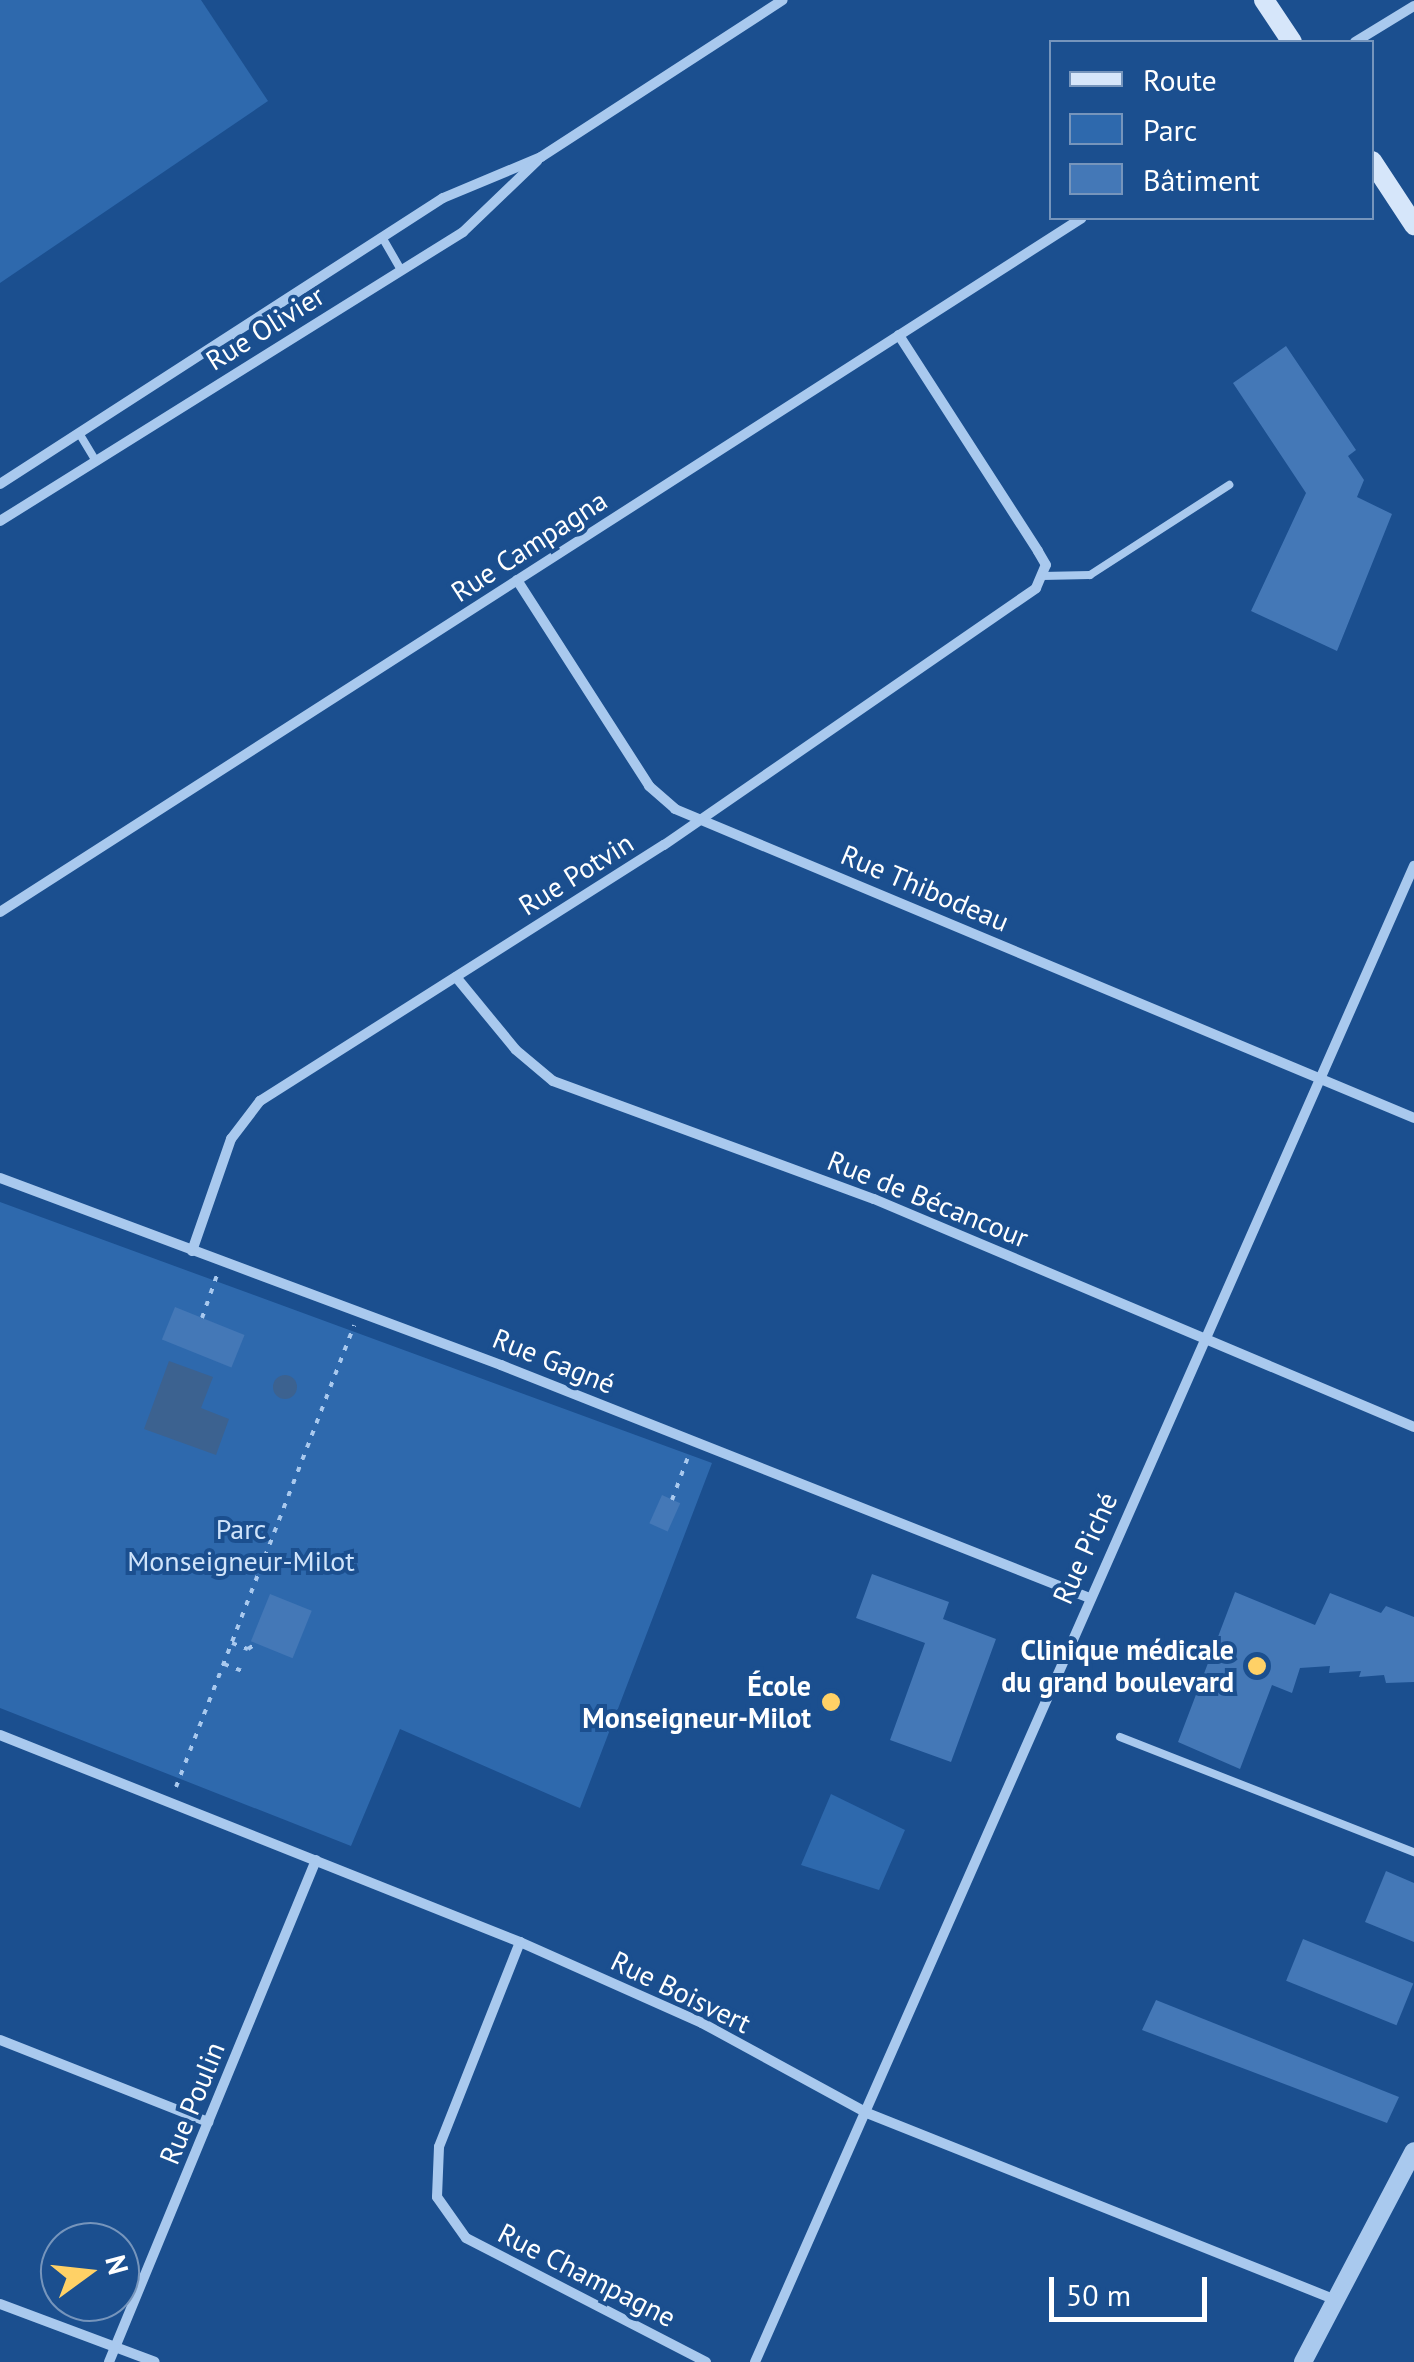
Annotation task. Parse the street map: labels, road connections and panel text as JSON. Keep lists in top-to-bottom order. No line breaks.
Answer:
{"streets":{"street":["Rue Olivier","Rue Campagna","Rue Potvin","Rue Thibodeau","Rue de Bécancour","Rue Gagné","Rue Piché","Rue Boisvert","Rue Poulin","Rue Champagne"]},"crossings":[["Rue Campagna","Rue Thibodeau"],["Rue Potvin","Rue Thibodeau"],["Rue Potvin","Rue de Bécancour"],["Rue Potvin","Rue Gagné"],["Rue Thibodeau","Rue Piché"],["Rue de Bécancour","Rue Piché"],["Rue Gagné","Rue Piché"],["Rue Piché","Rue Boisvert"],["Rue Boisvert","Rue Poulin"],["Rue Boisvert","Rue Champagne"]],"parks":["Parc Monseigneur-Milot"],"places":["Clinique médicale du grand boulevard","École Monseigneur-Milot"],"legend":["Route","Parc","Bâtiment"],"scale_bar":"50 m","north":"right"}
